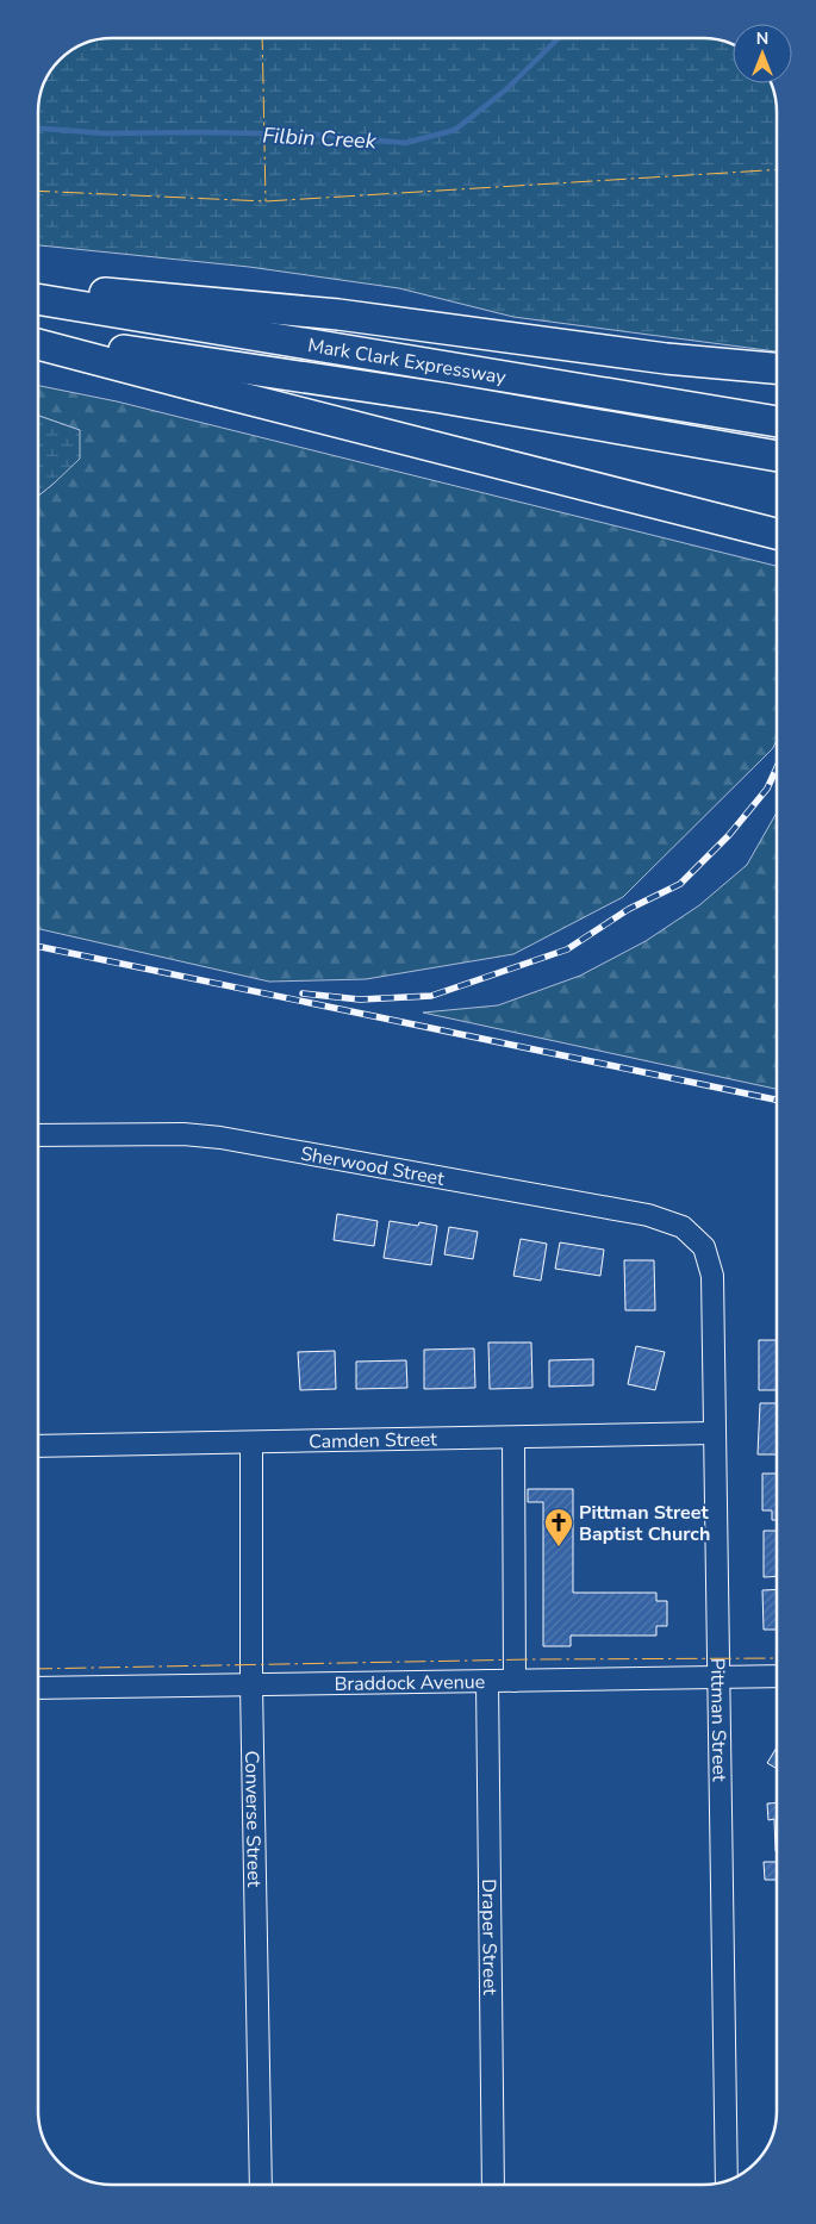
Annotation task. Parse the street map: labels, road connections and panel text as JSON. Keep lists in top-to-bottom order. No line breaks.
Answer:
{"streets":{"highway":["Mark Clark Expressway"],"street":["Sherwood Street","Camden Street","Braddock Avenue","Pittman Street","Converse Street","Draper Street"]},"crossings":[["Sherwood Street","Pittman Street"],["Camden Street","Pittman Street"],["Camden Street","Converse Street"],["Braddock Avenue","Pittman Street"],["Braddock Avenue","Converse Street"],["Braddock Avenue","Draper Street"]],"water":["Filbin Creek"],"places":{"church":["Pittman Street Baptist Church"]},"north":"top"}
